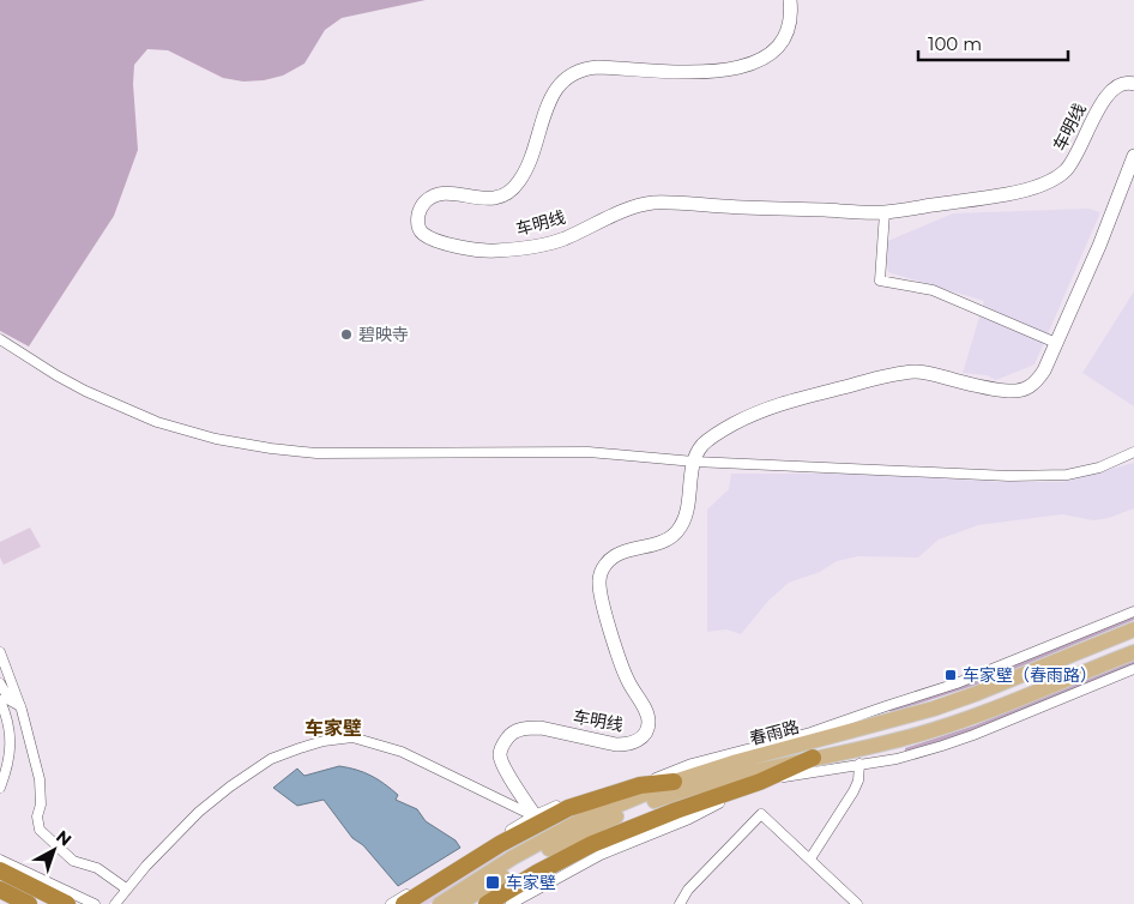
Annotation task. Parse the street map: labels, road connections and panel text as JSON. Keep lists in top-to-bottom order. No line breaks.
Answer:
{"streets":{"main road":["车明线","春雨路"]},"districts":["车家壁"],"places":{"other":["碧映寺"],"transit":["车家壁（春雨路）","车家壁"]},"scale_bar":"100 m","north":"top right"}
